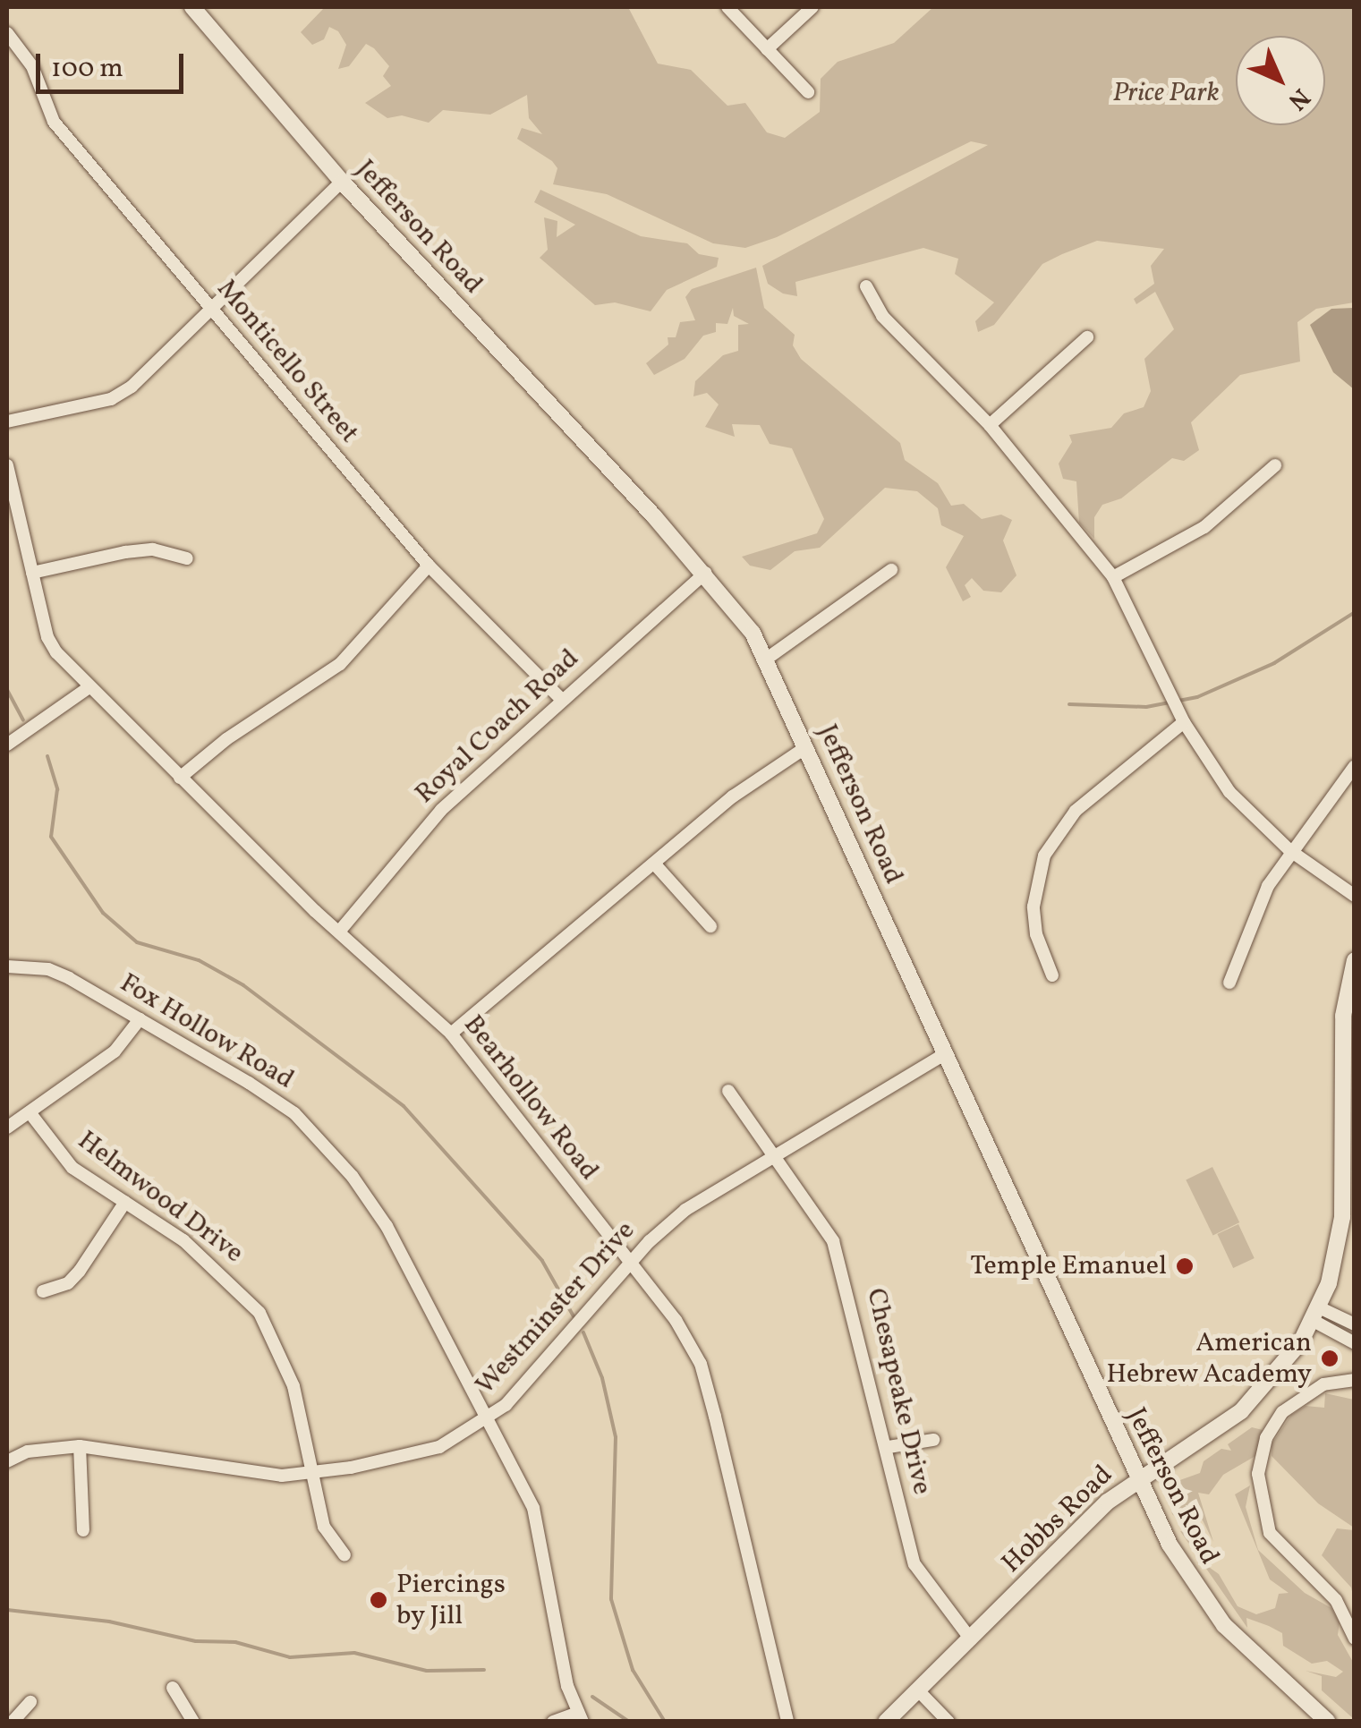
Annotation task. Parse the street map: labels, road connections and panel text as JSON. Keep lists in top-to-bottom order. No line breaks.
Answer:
{"streets":{"street":["Jefferson Road","Monticello Street","Royal Coach Road","Fox Hollow Road","Bearhollow Road","Helmwood Drive","Westminster Drive","Chesapeake Drive","Hobbs Road"]},"crossings":[["Jefferson Road","Royal Coach Road"],["Jefferson Road","Westminster Drive"],["Jefferson Road","Hobbs Road"],["Monticello Street","Royal Coach Road"],["Royal Coach Road","Bearhollow Road"],["Fox Hollow Road","Westminster Drive"],["Bearhollow Road","Westminster Drive"],["Helmwood Drive","Westminster Drive"],["Westminster Drive","Chesapeake Drive"],["Chesapeake Drive","Hobbs Road"]],"parks":["Price Park"],"places":["Temple Emanuel","American Hebrew Academy","Piercings by Jill"],"scale_bar":"100 m","north":"bottom right"}
